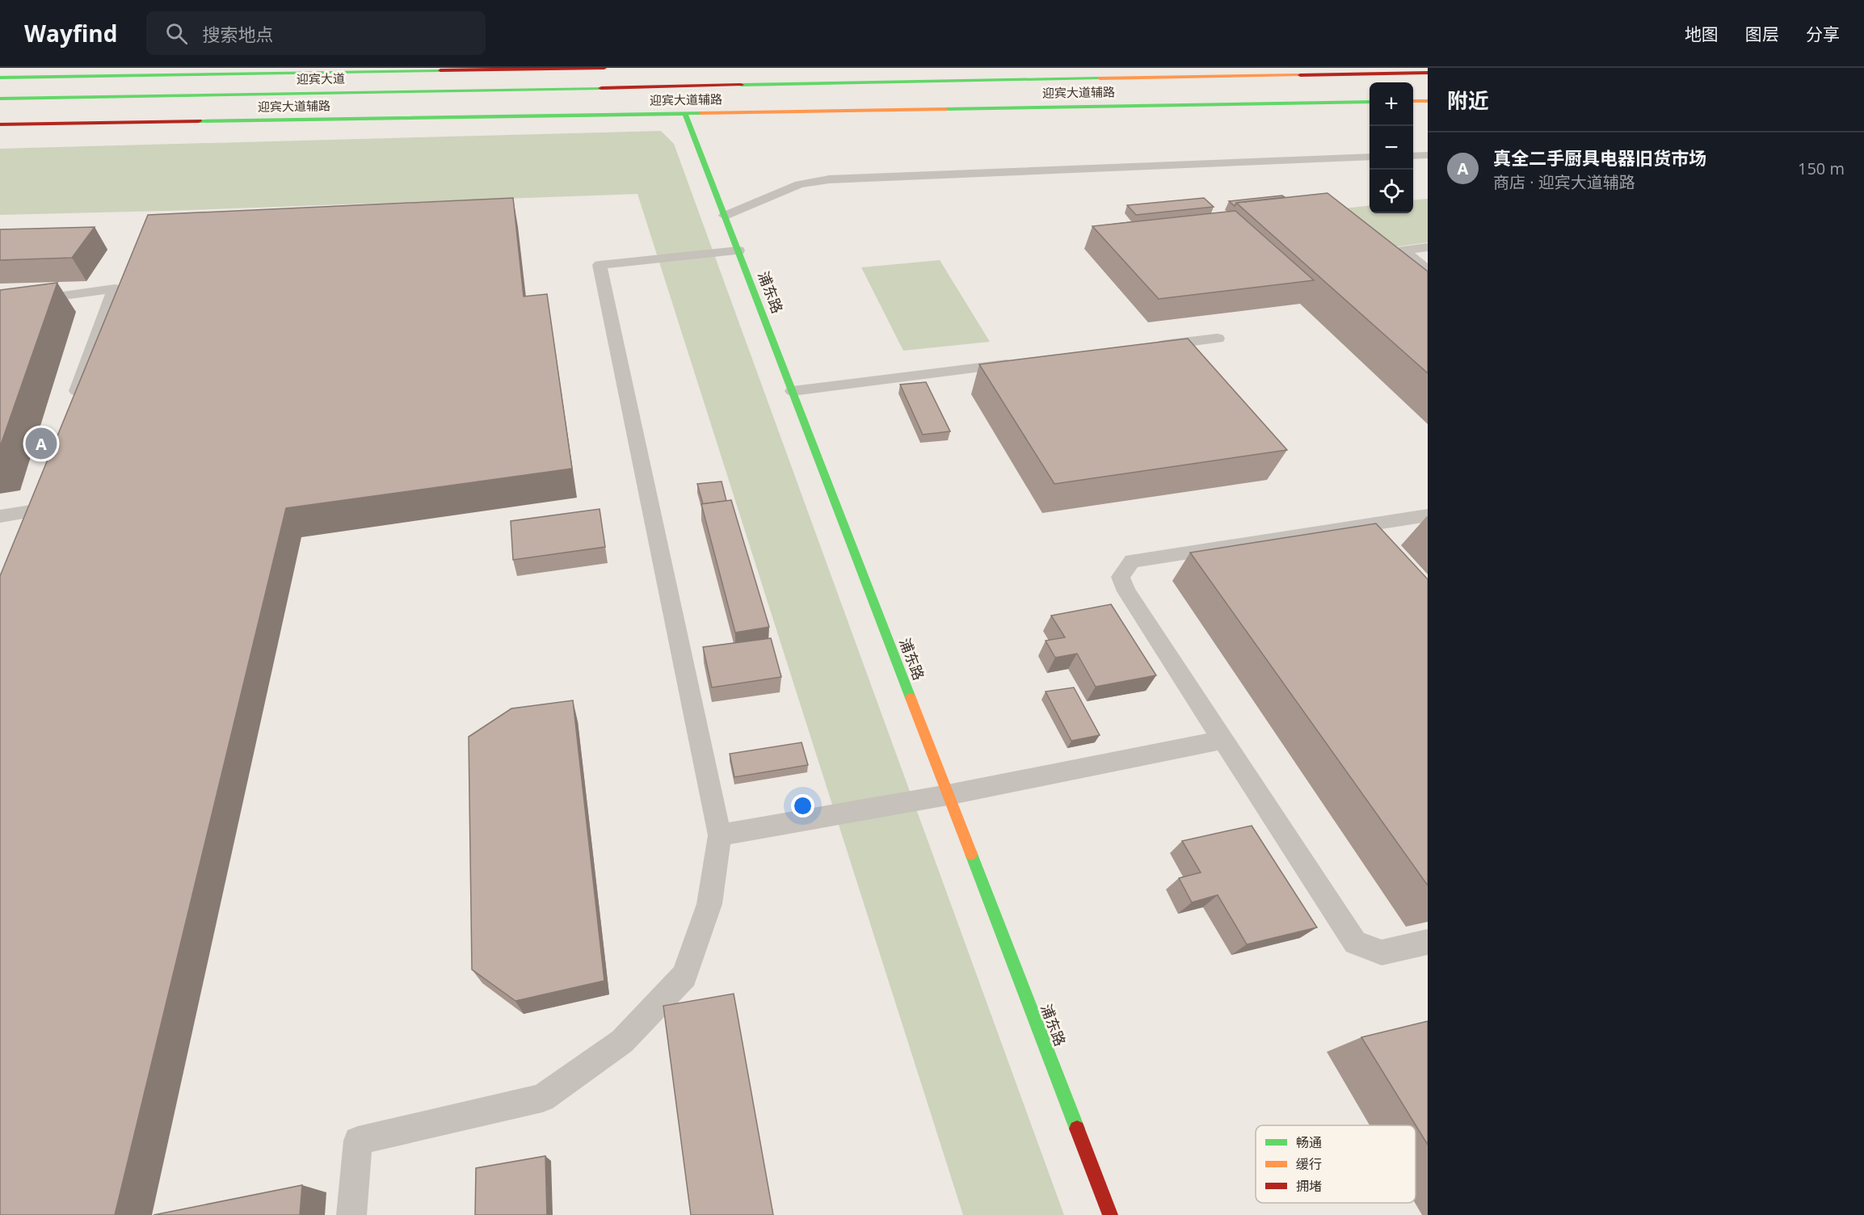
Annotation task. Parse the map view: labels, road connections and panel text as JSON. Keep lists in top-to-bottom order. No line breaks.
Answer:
{"streets":{"main road":["迎宾大道","迎宾大道辅路","浦东路"]},"crossings":[["迎宾大道辅路","浦东路"]],"legend":["畅通","缓行","拥堵"],"page":{"header":"Wayfind","search":"搜索地点","nav":["地图","图层","分享"],"heading":"附近","map_buttons":["+","−"],"list":[{"mark":"A","name":"真全二手厨具电器旧货市场","note":"商店 · 迎宾大道辅路","value":"150 m"}],"pins":"A"}}
